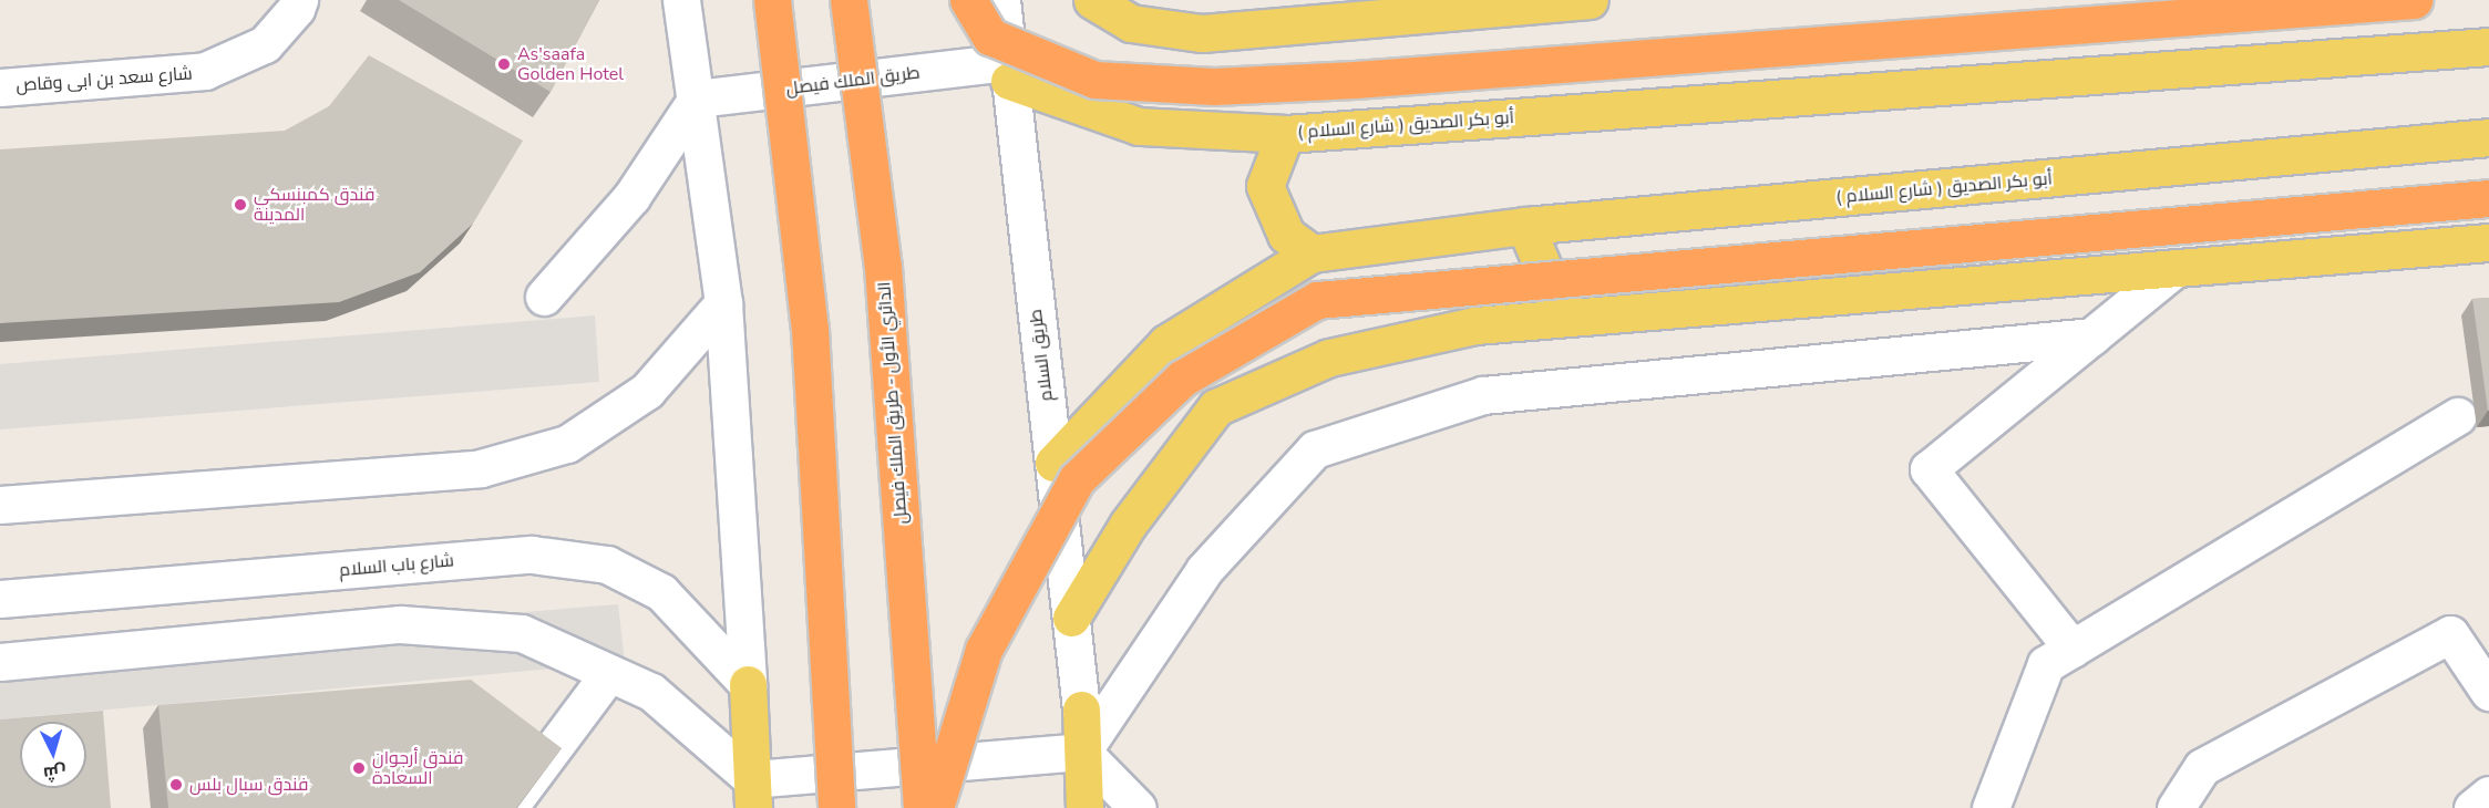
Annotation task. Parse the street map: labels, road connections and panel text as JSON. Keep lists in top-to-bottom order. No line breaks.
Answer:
{"streets":{"highway":["الدائري الأول - طريق الملك فيصل"],"main road":["( شارع السلام ) أبو بكر الصديق"],"street":["شارع سعد بن ابى وقاص","طريق الملك فيصل","طريق السلام","شارع باب السلام"]},"crossings":[["طريق الملك فيصل","طريق السلام"]],"places":["As'saafa Golden Hotel","فندق كمبنسكي المدينة","فندق أرجوان السعادة","فندق سبال بلس"],"north":"bottom"}
